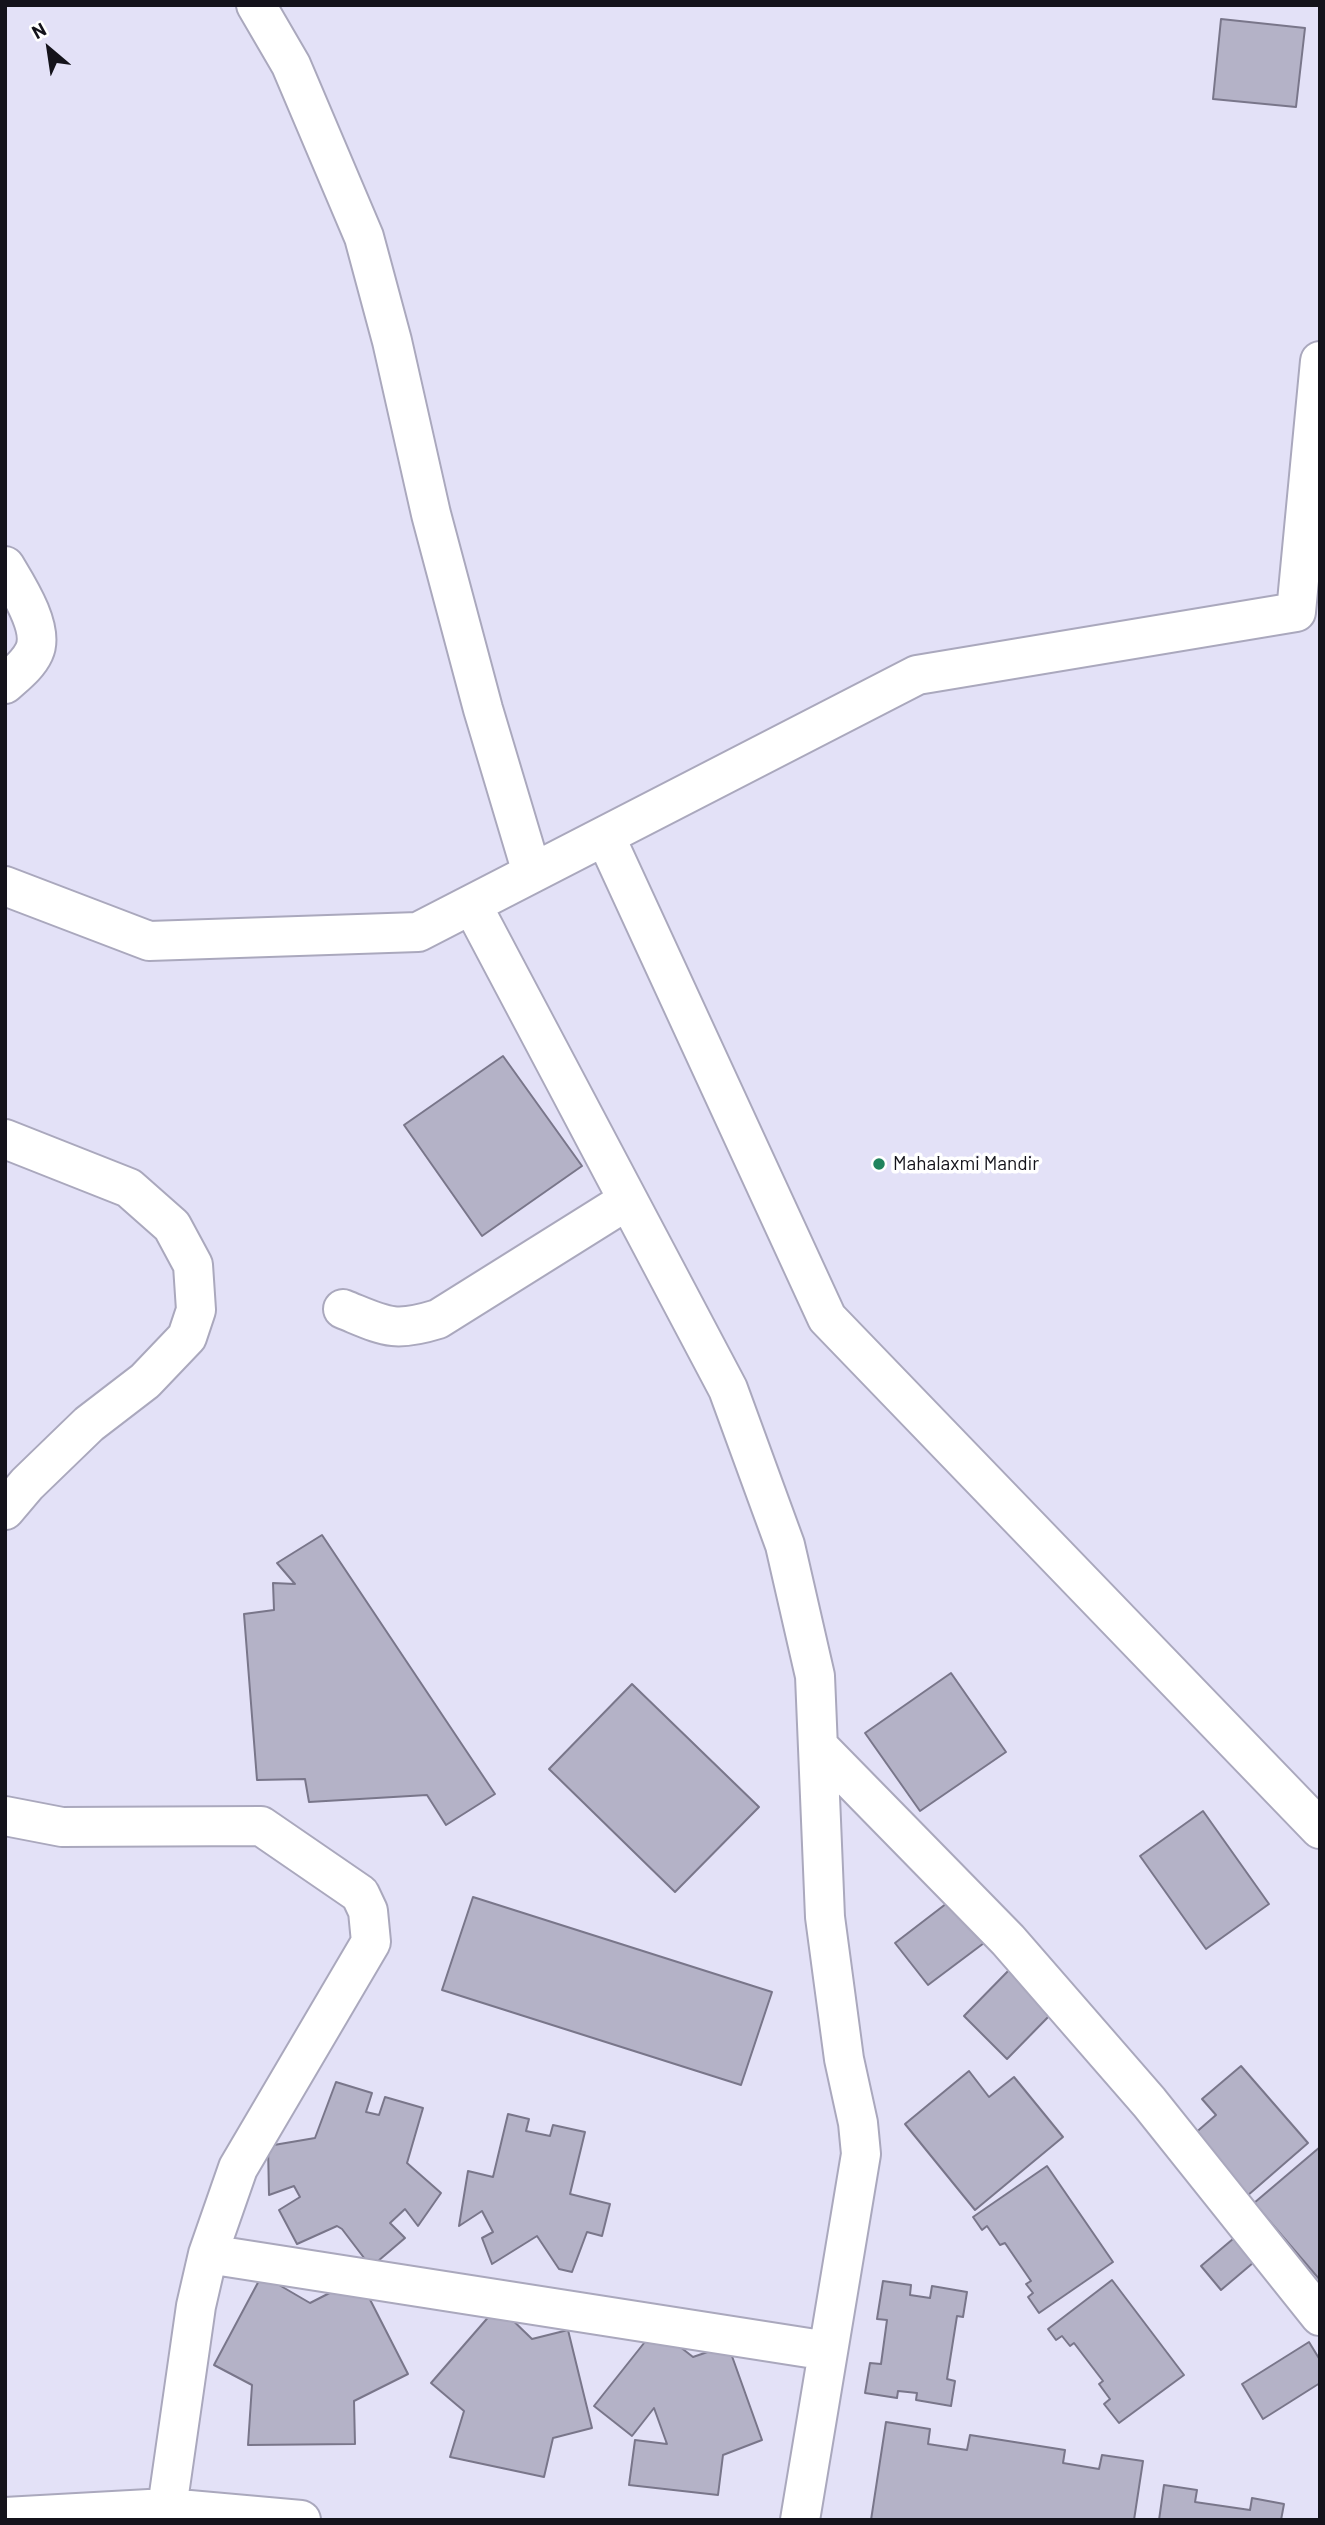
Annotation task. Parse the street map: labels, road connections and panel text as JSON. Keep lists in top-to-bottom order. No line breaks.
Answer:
{"places":["Mahalaxmi Mandir"],"north":"top left"}
